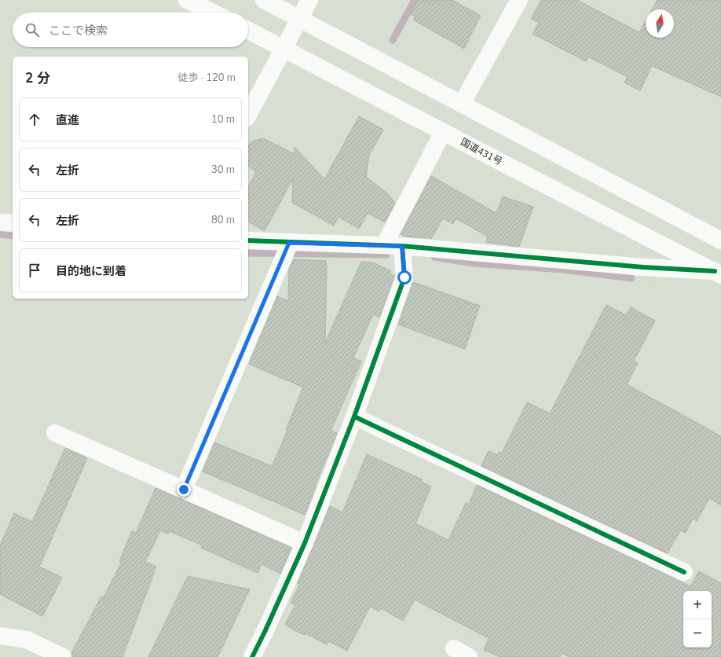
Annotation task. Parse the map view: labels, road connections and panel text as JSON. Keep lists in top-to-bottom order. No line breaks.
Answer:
{"streets":{"main road":["国道431号"]},"north":"top","page":{"search":"ここで検索","heading":["2 分","徒歩 · 120 m"],"list":[["直進","10 m"],["左折","30 m"],["左折","80 m"],"目的地に到着"],"map_buttons":["+","−"]}}
